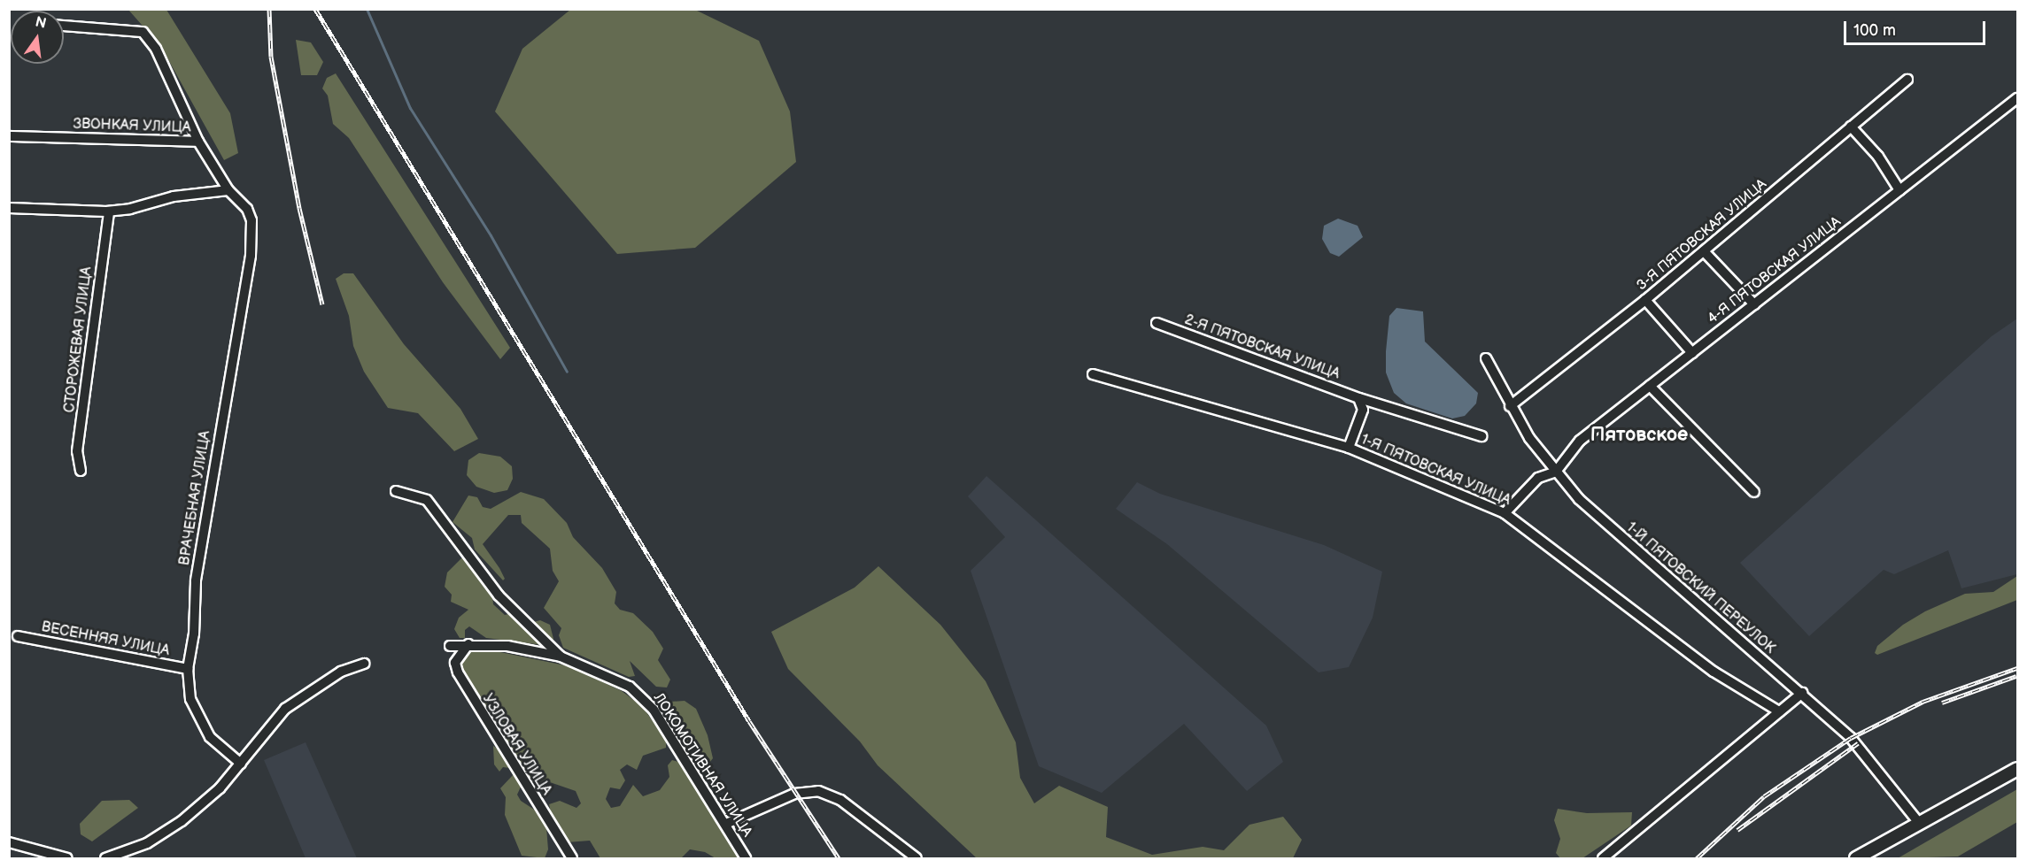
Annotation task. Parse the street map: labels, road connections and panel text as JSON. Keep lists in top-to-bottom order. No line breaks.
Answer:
{"streets":{"street":["ЗВОНКАЯ УЛИЦА","3-Я ПЯТОВСКАЯ УЛИЦА","4-Я ПЯТОВСКАЯ УЛИЦА","СТОРОЖЕВАЯ УЛИЦА","2-Я ПЯТОВСКАЯ УЛИЦА","1-Я ПЯТОВСКАЯ УЛИЦА","ВРАЧЕБНАЯ УЛИЦА","1-Й ПЯТОВСКИЙ ПЕРЕУЛОК","ВЕСЕННЯЯ УЛИЦА","УЗЛОВАЯ УЛИЦА","ЛОКОМОТИВНАЯ УЛИЦА"]},"crossings":[["3-Я ПЯТОВСКАЯ УЛИЦА","1-Й ПЯТОВСКИЙ ПЕРЕУЛОК"],["4-Я ПЯТОВСКАЯ УЛИЦА","1-Й ПЯТОВСКИЙ ПЕРЕУЛОК"],["ВРАЧЕБНАЯ УЛИЦА","ВЕСЕННЯЯ УЛИЦА"],["УЗЛОВАЯ УЛИЦА","ЛОКОМОТИВНАЯ УЛИЦА"]],"districts":["Пятовское"],"scale_bar":"100 m","north":"top"}
